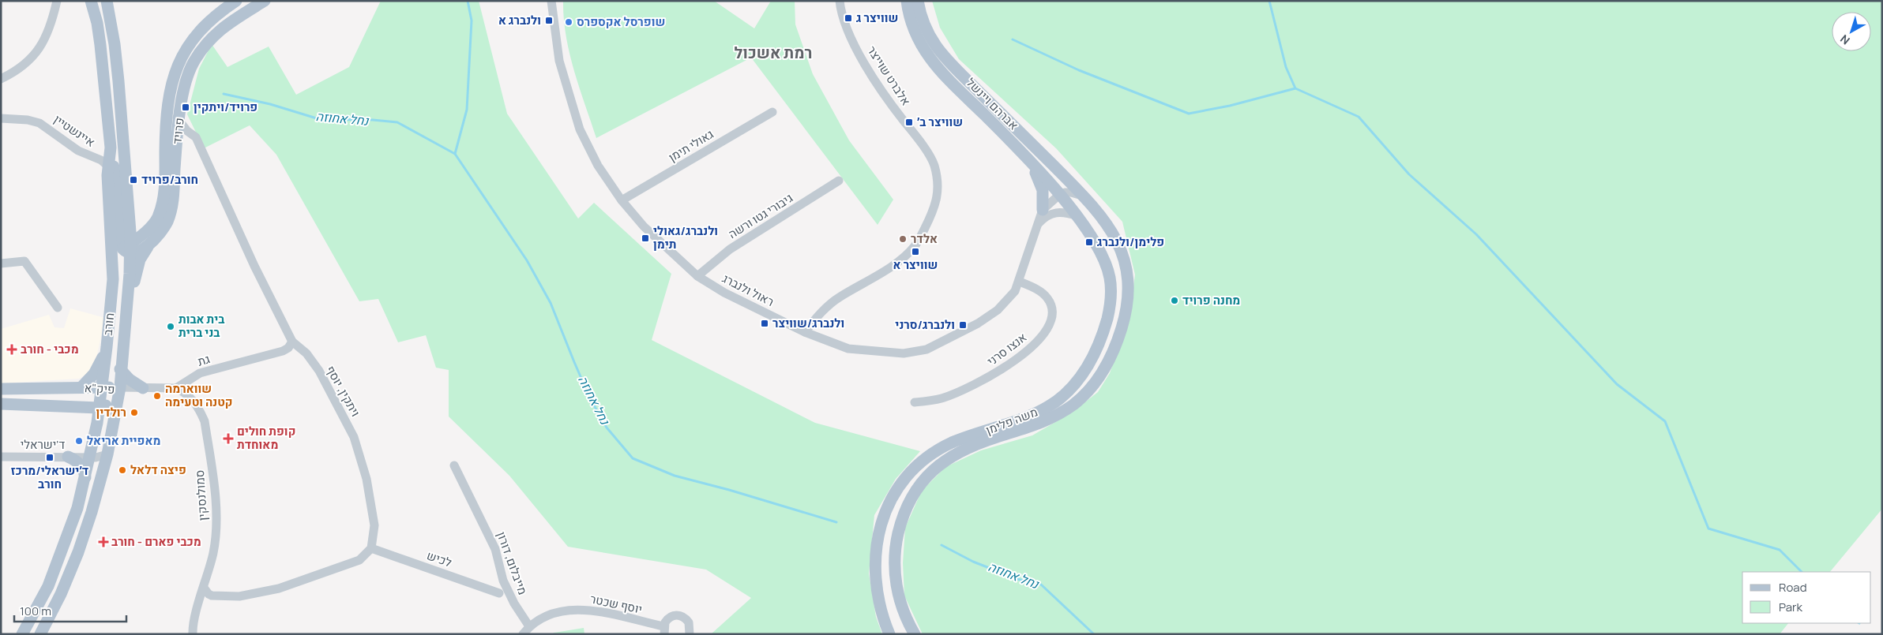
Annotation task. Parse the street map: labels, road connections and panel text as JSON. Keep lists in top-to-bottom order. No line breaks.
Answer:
{"streets":{"main road":["אברהם ויינשל","פרויד","חורב","פיק\"א","משה פלימן"],"street":["אלברט שוייצר","איינשטיין","גאולי תימן","גיבורי גטו ורשה","ראול ולנברג","אנצו סרני","גת","ויתקין, יוסף","ד'ישראלי","סמולנסקין","לכיש","מייבלום, דורון","יוסף שכטר"]},"crossings":[["אלברט שוייצר","ראול ולנברג"],["אברהם ויינשל","משה פלימן"],["איינשטיין","חורב"],["פרויד","חורב"],["פרויד","ויתקין, יוסף"],["גאולי תימן","ראול ולנברג"],["גיבורי גטו ורשה","ראול ולנברג"],["ראול ולנברג","אנצו סרני"],["חורב","פיק\"א"],["חורב","ד'ישראלי"],["גת","ויתקין, יוסף"],["גת","סמולנסקין"],["ויתקין, יוסף","לכיש"],["מייבלום, דורון","יוסף שכטר"]],"districts":["רמת אשכול"],"water":["נחל אחוזה"],"places":{"transit":["שוויצר ג","ולנברג א","פרויד/ויתקין","שוויצר ב׳","חורב/פרויד","ולנברג/גאולי תימן","פלימן/ולנברג","שוויצר א","ולנברג/שוויצר","ולנברג/סרני","ד׳ישראלי/מרכז חורב"],"other":["שופרסל אקספרס","אלדר","מחנה פרויד","בית אבות בני ברית","שווארמה קטנה וטעימה","רולדין","מאפיית אריאל","פיצה דלאל"],"health":["מכבי - חורב","קופת חולים מאוחדת","מכבי פארם - חורב"]},"legend":["Road","Park"],"scale_bar":"100 m","north":"bottom left"}
